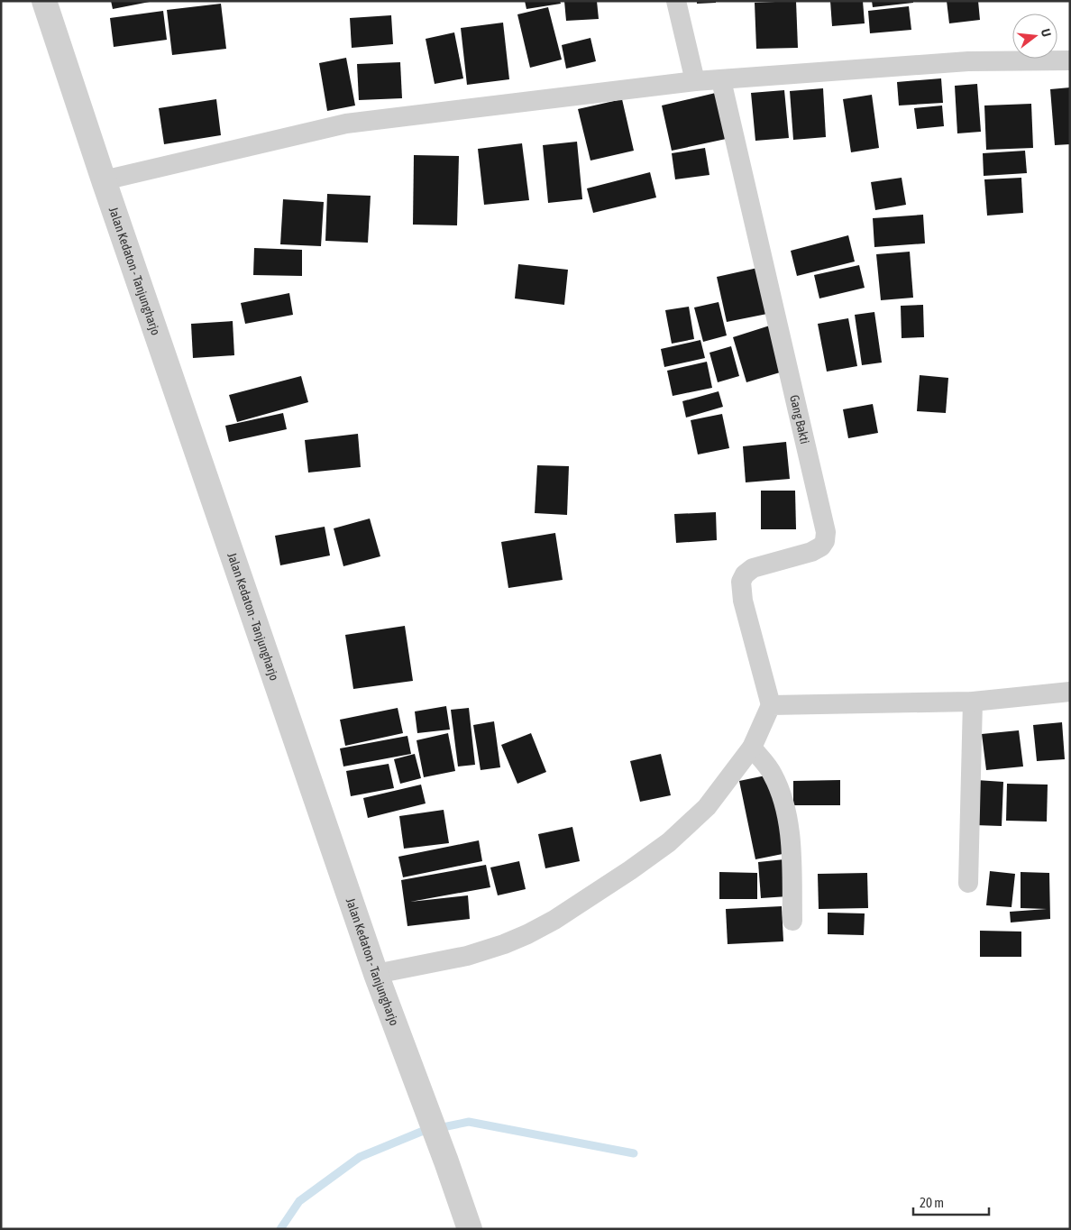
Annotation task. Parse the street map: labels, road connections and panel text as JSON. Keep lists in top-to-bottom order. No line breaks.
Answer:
{"streets":{"street":["Jalan Kedaton - Tanjungharjo","Gang Bakti"]},"scale_bar":"20 m","north":"right"}
